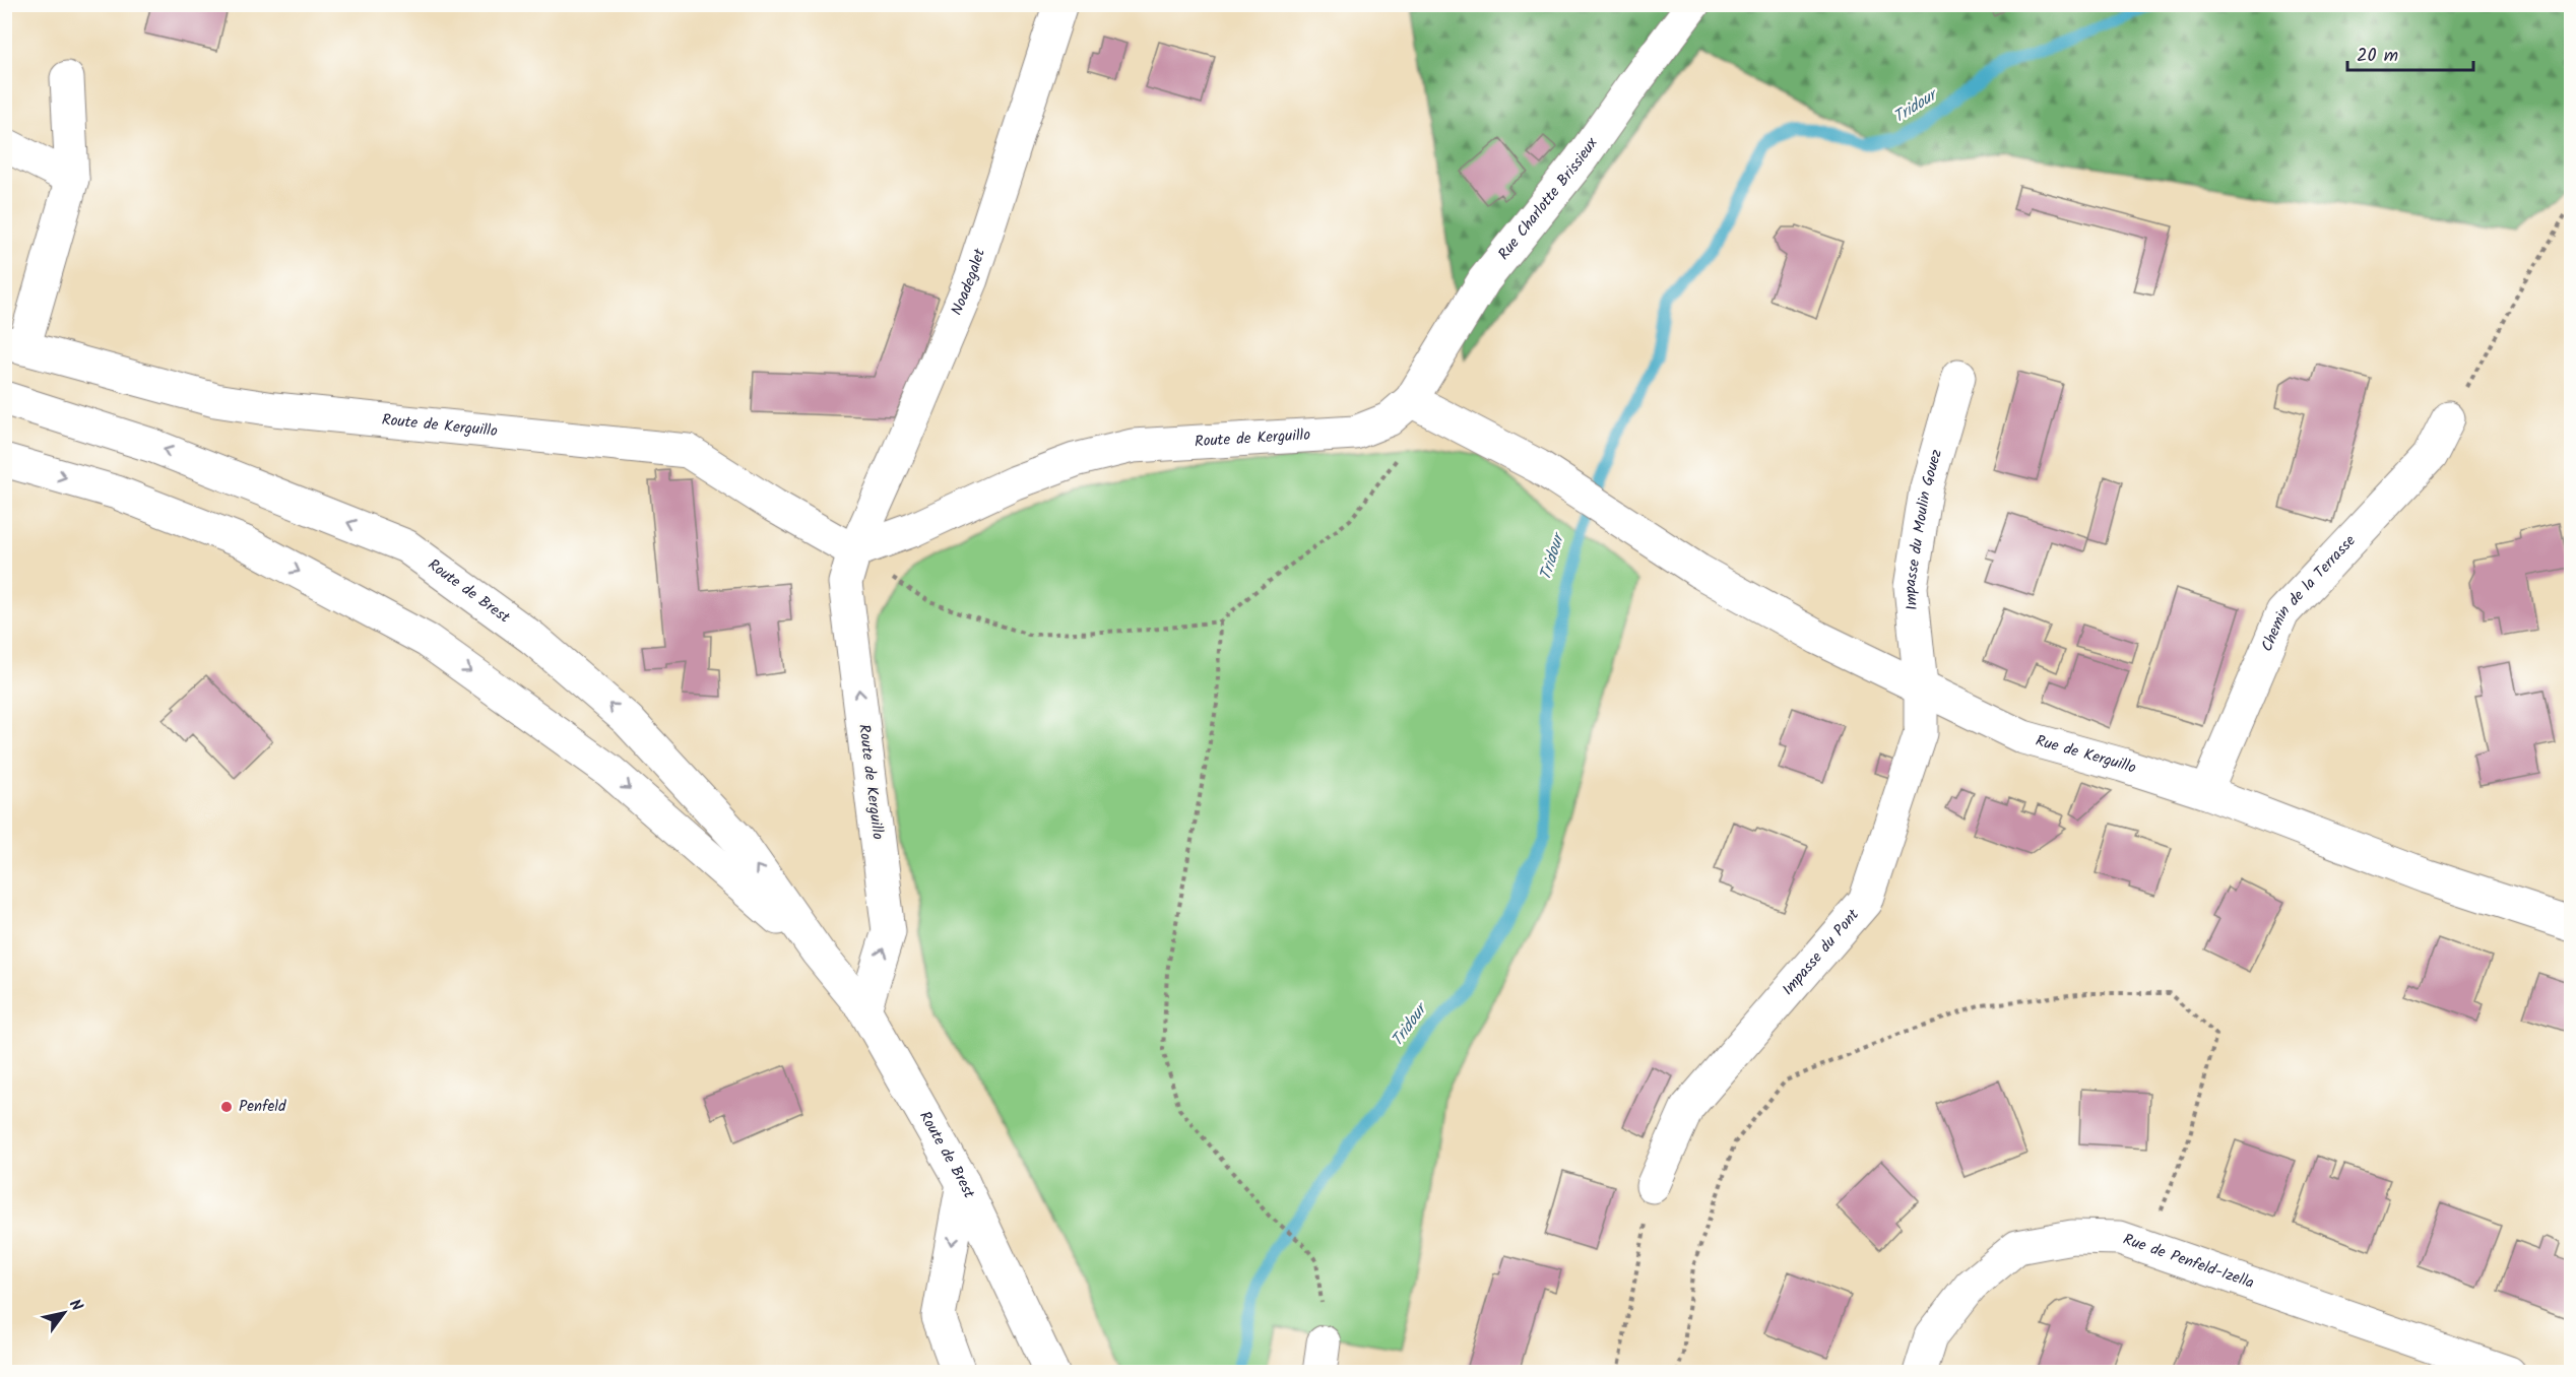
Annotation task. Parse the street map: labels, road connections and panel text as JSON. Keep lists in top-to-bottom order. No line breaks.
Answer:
{"streets":{"street":["Rue Charlotte Brissieux","Noadegalet","Route de Kerguillo","Impasse du Moulin Gouez","Route de Brest","Chemin de la Terrasse","Rue de Kerguillo","Impasse du Pont","Rue de Penfeld-Izella"]},"crossings":[["Rue Charlotte Brissieux","Route de Kerguillo"],["Rue Charlotte Brissieux","Rue de Kerguillo"],["Noadegalet","Route de Kerguillo"],["Route de Kerguillo","Route de Brest"],["Route de Kerguillo","Rue de Kerguillo"],["Impasse du Moulin Gouez","Rue de Kerguillo"],["Impasse du Moulin Gouez","Impasse du Pont"],["Chemin de la Terrasse","Rue de Kerguillo"],["Rue de Kerguillo","Impasse du Pont"]],"water":["Tridour"],"places":["Penfeld"],"scale_bar":"20 m","north":"top right"}
